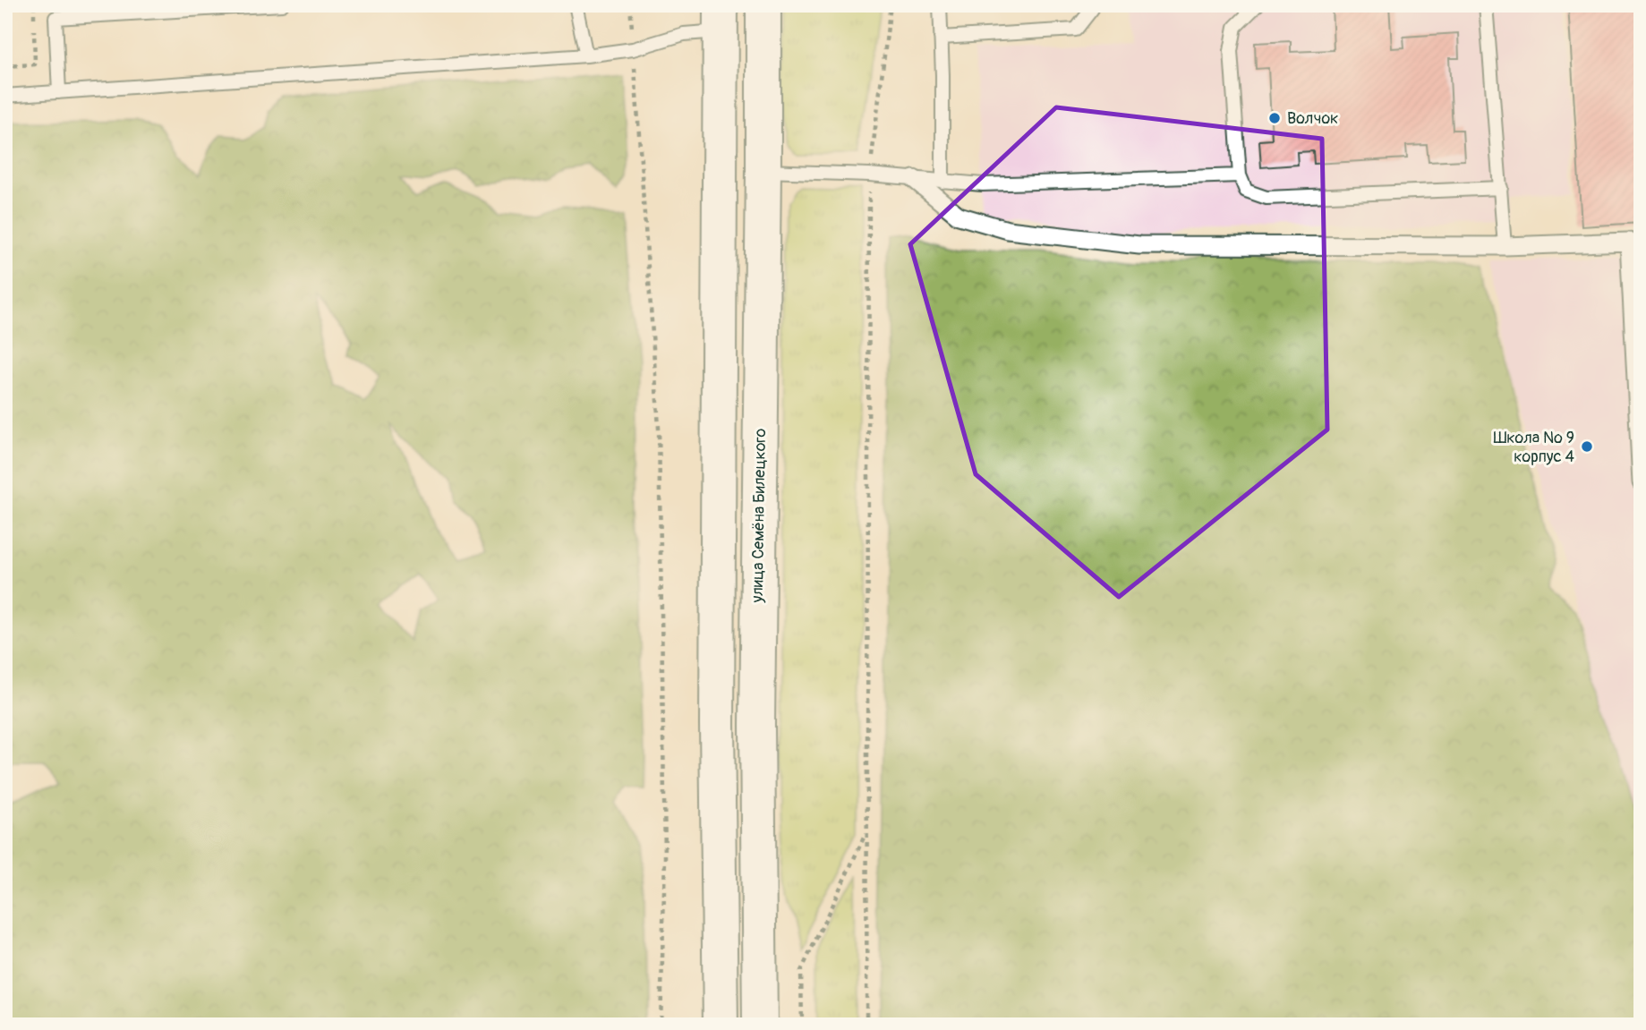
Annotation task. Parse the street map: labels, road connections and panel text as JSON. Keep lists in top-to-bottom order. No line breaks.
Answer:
{"streets":{"main road":["улица Семёна Билецкого"]},"places":["Волчок","Школа № 9 корпус 4"]}
